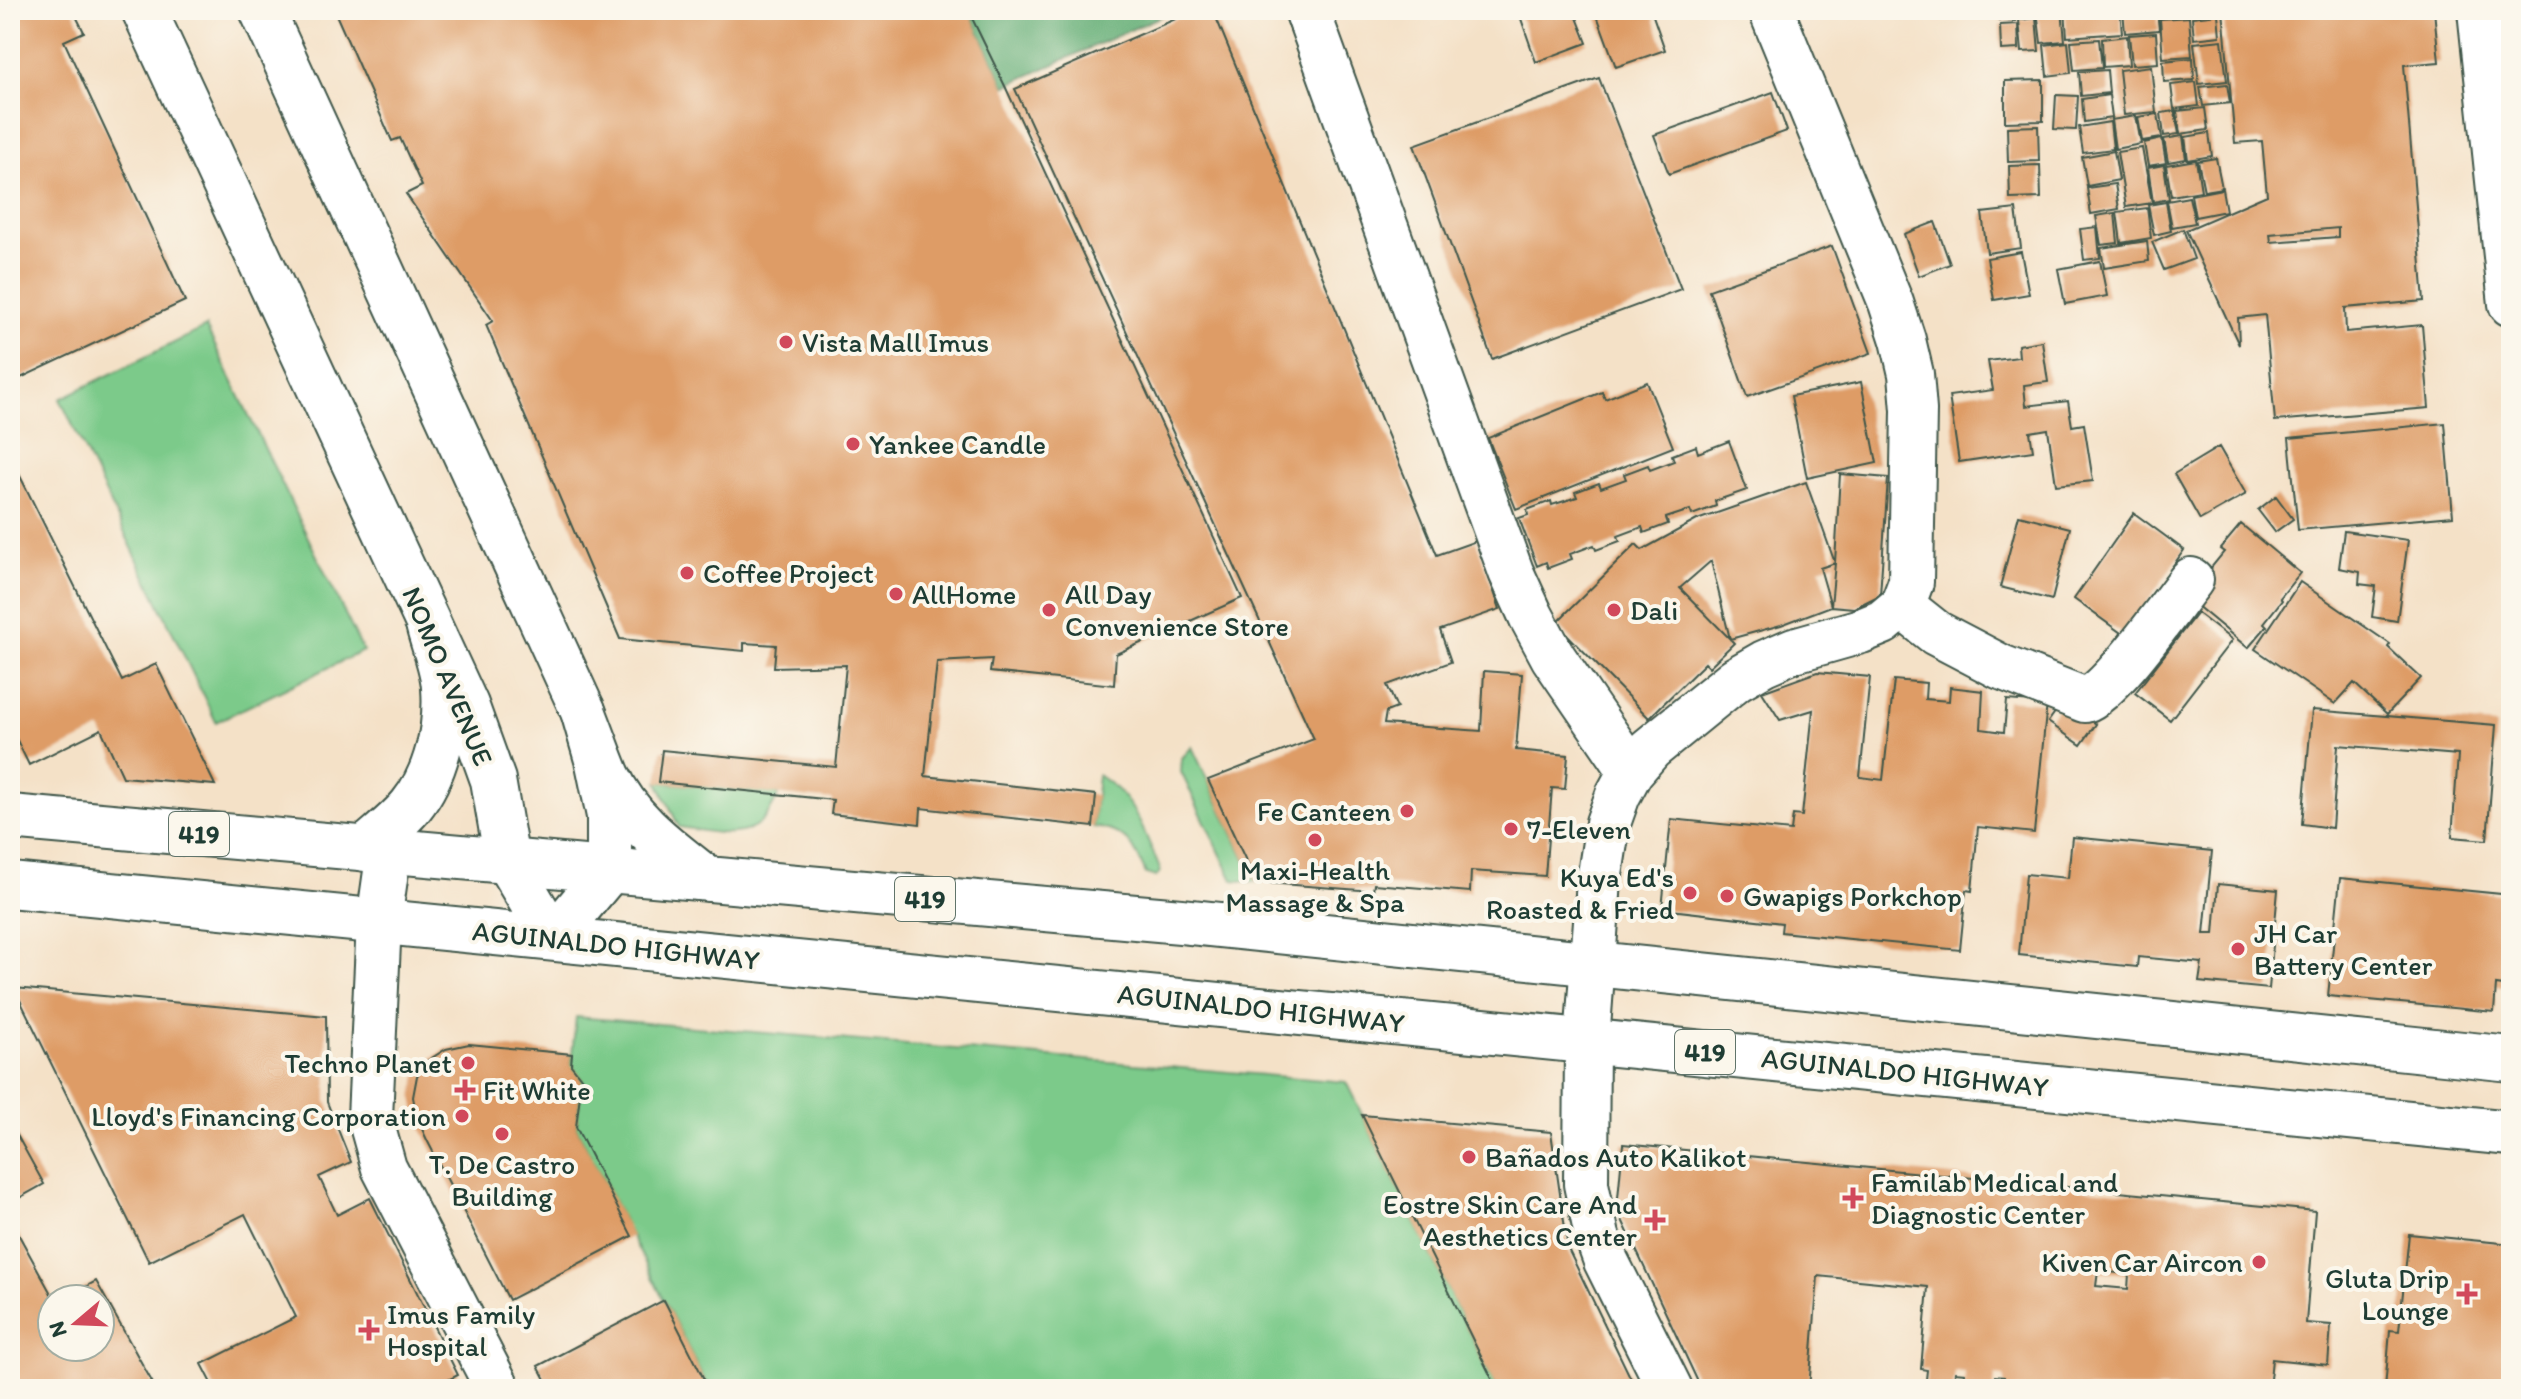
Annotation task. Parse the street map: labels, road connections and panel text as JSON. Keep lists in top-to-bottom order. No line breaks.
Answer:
{"streets":{"main road":["NOMO AVENUE","419","AGUINALDO HIGHWAY"]},"crossings":[["NOMO AVENUE","419"],["NOMO AVENUE","AGUINALDO HIGHWAY"]],"places":{"other":["Vista Mall Imus","Yankee Candle","Coffee Project","AllHome","All Day Convenience Store","Dali","Fe Canteen","7-Eleven","Maxi-Health Massage & Spa","Kuya Ed's Roasted & Fried","Gwapigs Porkchop","JH Car Battery Center","Techno Planet","Lloyd's Financing Corporation","T. De Castro Building","Bañados Auto Kalikot","Kiven Car Aircon"],"health":["Fit White","Familab Medical and Diagnostic Center","Eostre Skin Care And Aesthetics Center","Gluta Drip Lounge","Imus Family Hospital"]},"north":"left"}
